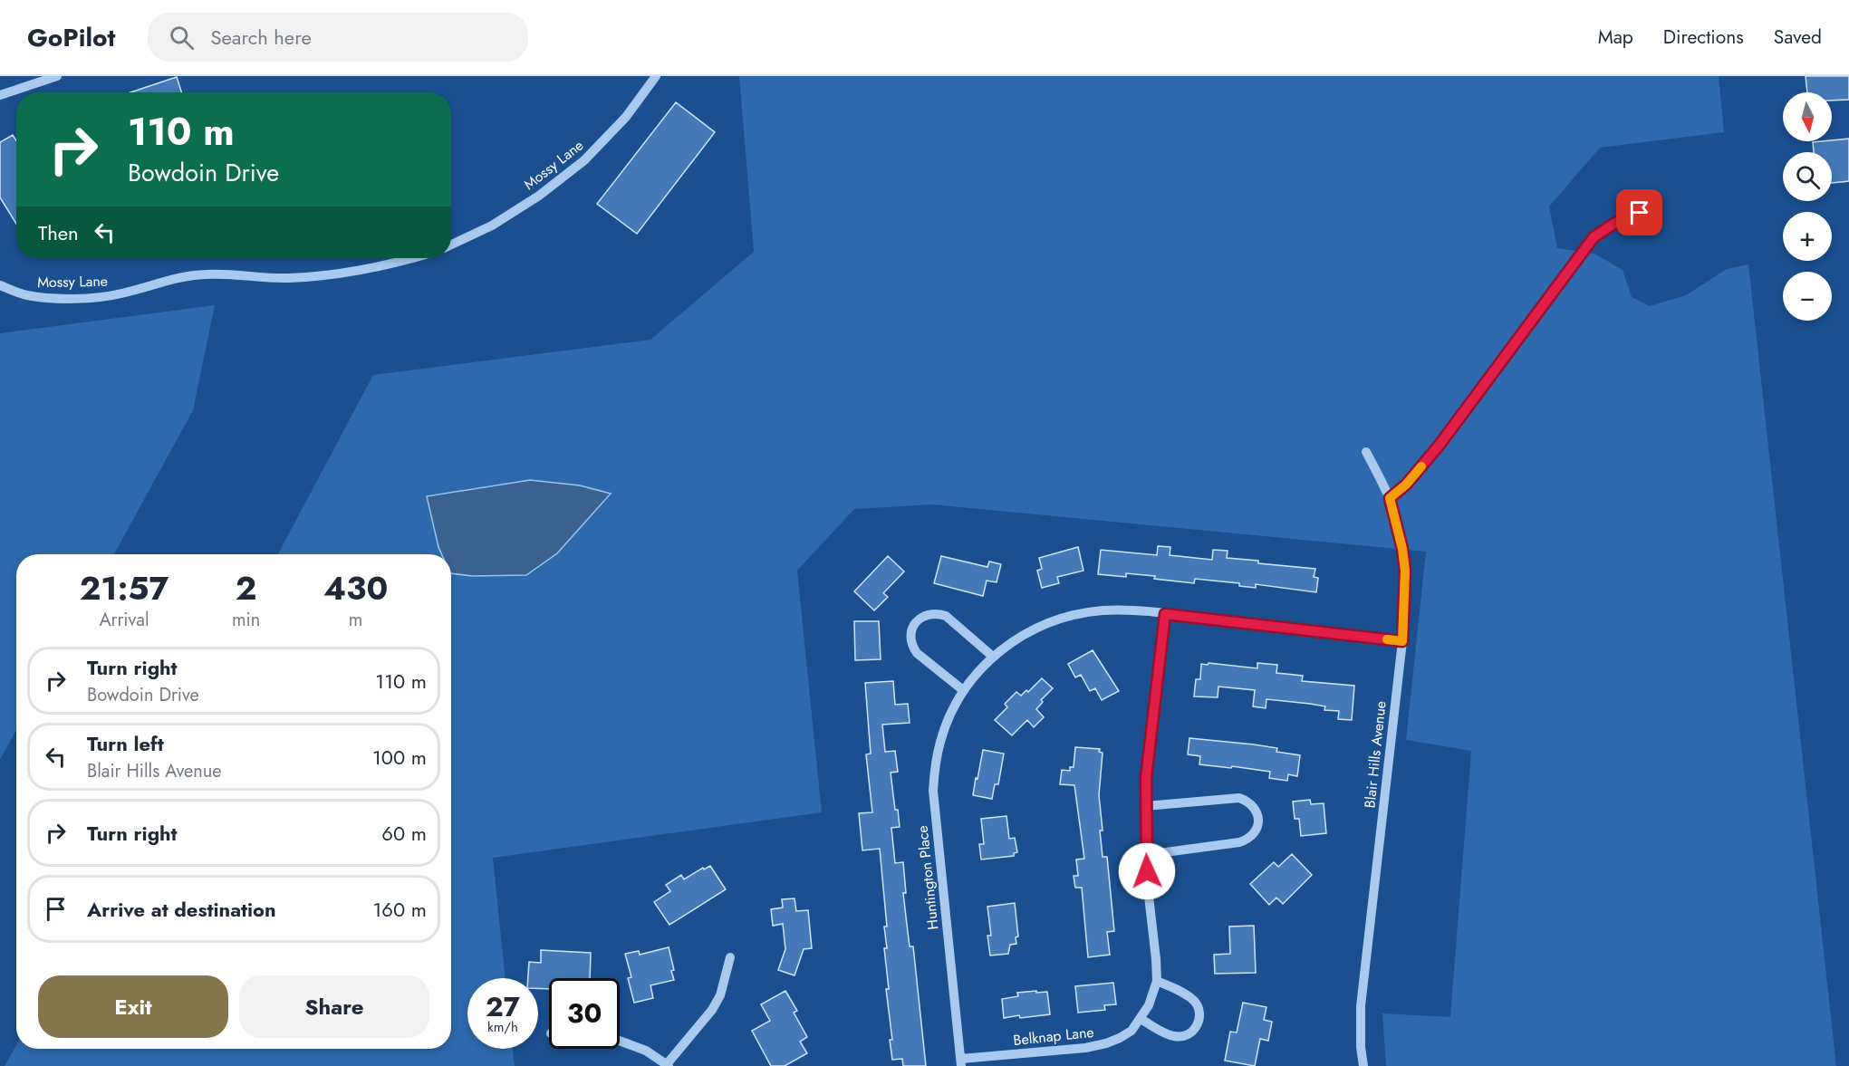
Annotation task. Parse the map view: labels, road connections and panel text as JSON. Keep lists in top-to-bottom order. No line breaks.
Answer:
{"streets":{"street":["Mossy Lane","Blair Hills Avenue","Huntington Place","Belknap Lane"]},"crossings":[["Blair Hills Avenue","Huntington Place"],["Huntington Place","Belknap Lane"]],"north":"bottom","page":{"header":"GoPilot","search":"Search here","nav":["Map","Directions","Saved"],"map_buttons":["+","−"],"turn":["110 m","Bowdoin Drive"],"then":"Then","eta":["21:57","Arrival","2","min","430","m"],"list":[{"name":"Turn right","note":"Bowdoin Drive","value":"110 m"},{"name":"Turn left","note":"Blair Hills Avenue","value":"100 m"},{"name":"Turn right","value":"60 m"},{"name":"Arrive at destination","value":"160 m"}],"buttons":["Exit","Share"],"speed":"27 km/h","limit":"30"}}
